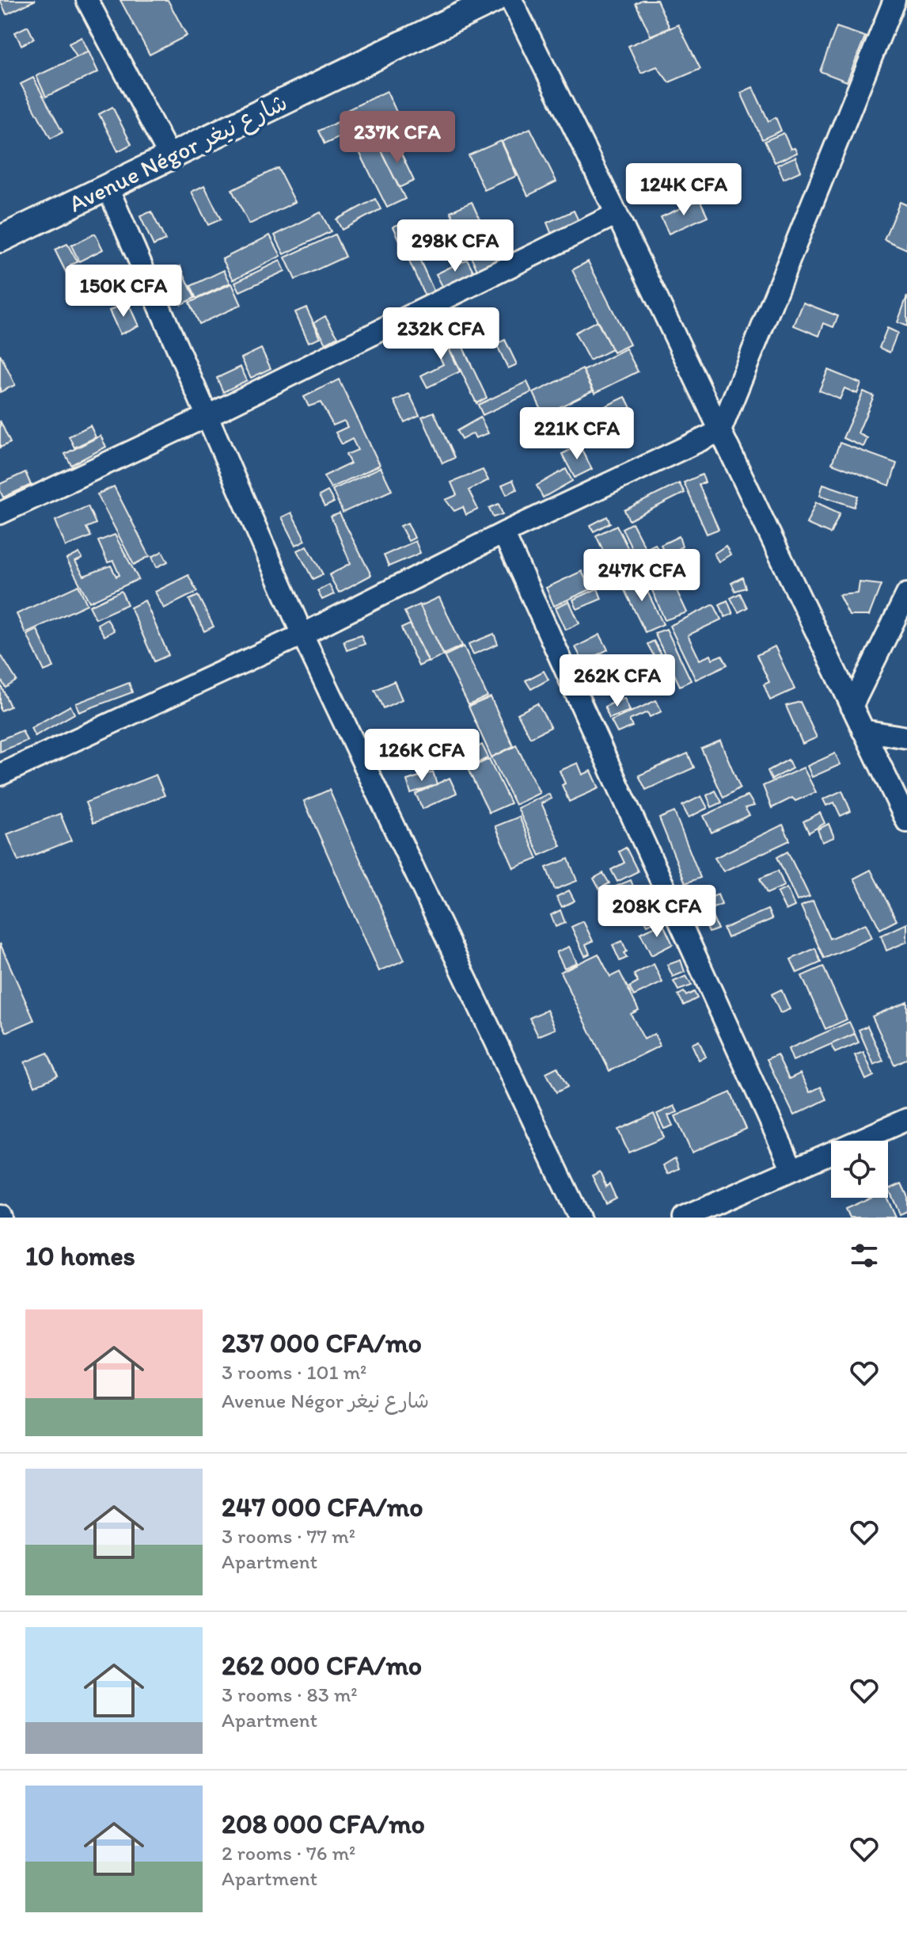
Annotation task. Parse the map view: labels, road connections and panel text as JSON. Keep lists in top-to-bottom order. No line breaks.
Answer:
{"streets":{"main road":["Avenue Négor شارع نيغر"]},"page":{"price":["237K CFA","124K CFA","298K CFA","150K CFA","232K CFA","221K CFA","247K CFA","262K CFA","126K CFA","208K CFA"],"heading":"10 homes","list":[{"name":"237 000 CFA/mo","note":"3 rooms · 101 m² · Avenue Négor شارع نيغر"},{"name":"247 000 CFA/mo","note":"3 rooms · 77 m² · Apartment"},{"name":"262 000 CFA/mo","note":"3 rooms · 83 m² · Apartment"},{"name":"208 000 CFA/mo","note":"2 rooms · 76 m² · Apartment"}]}}
